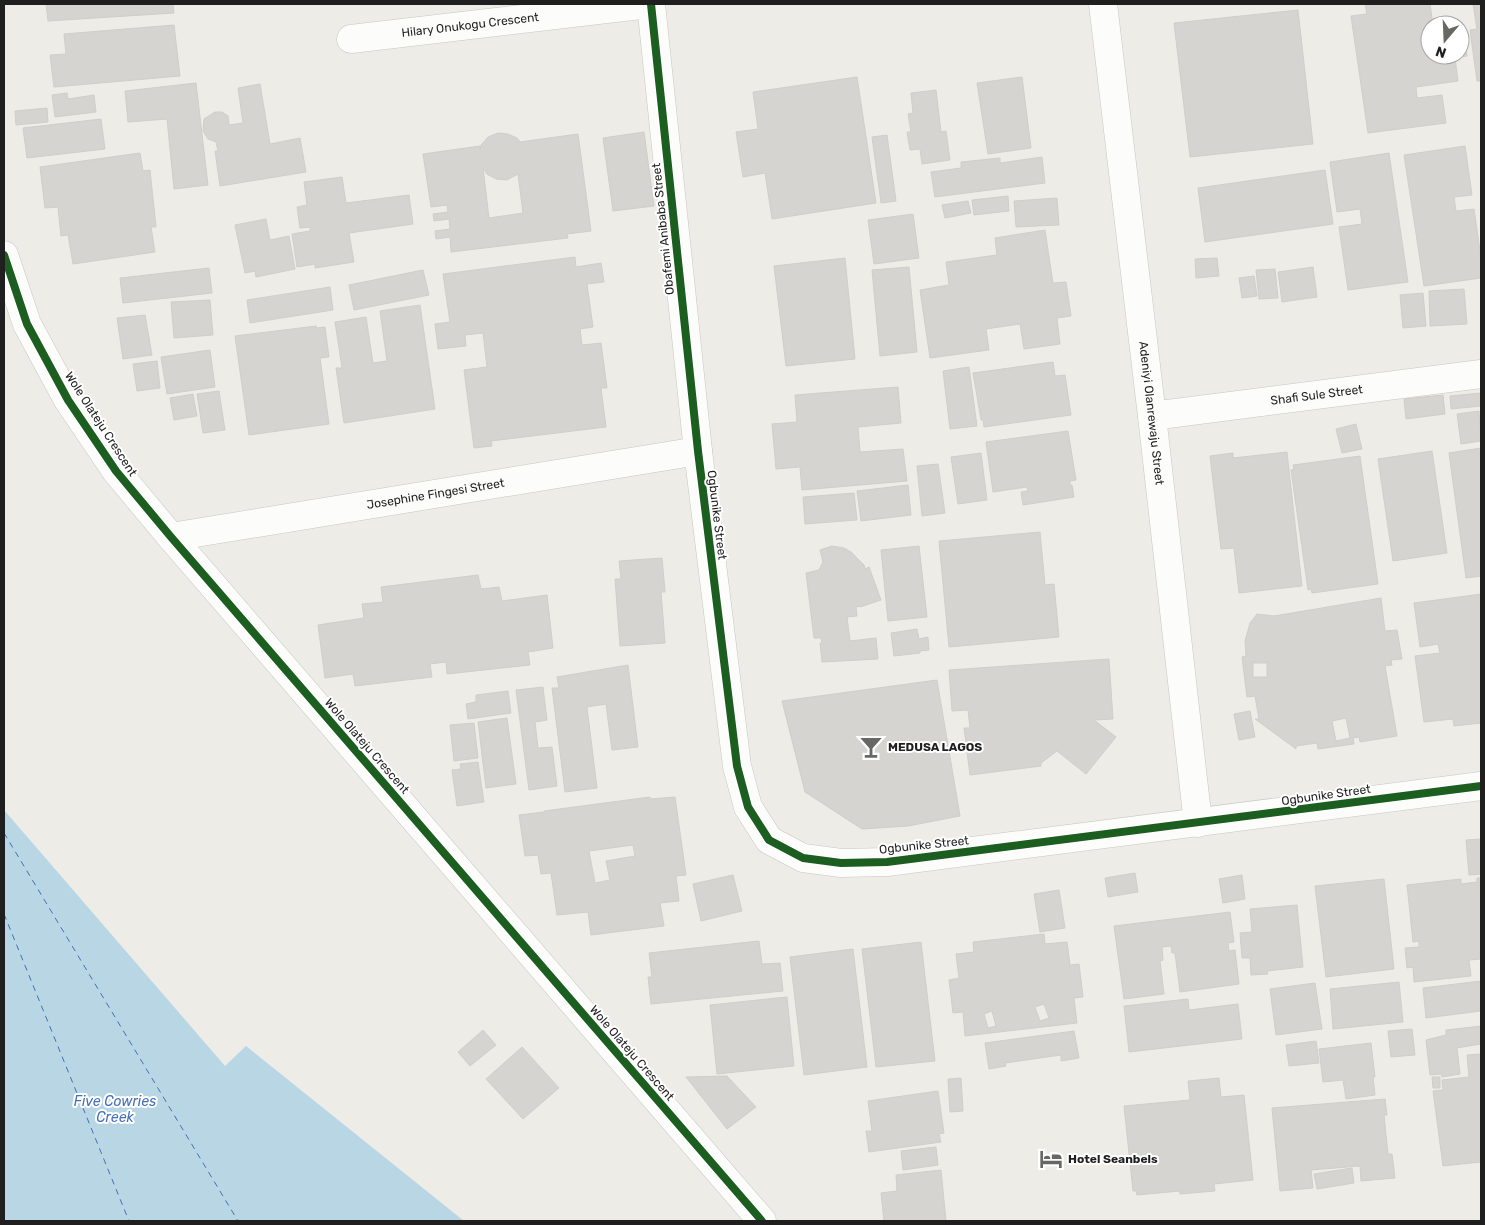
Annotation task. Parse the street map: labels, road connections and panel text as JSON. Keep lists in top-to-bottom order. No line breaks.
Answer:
{"streets":{"street":["Hilary Onukogu Crescent","Obafemi Anibaba Street","Shafi Sule Street","Adeniyi Olanrewaju Street","Wole Olateju Crescent","Josephine Fingesi Street","Ogbunike Street"]},"crossings":[["Hilary Onukogu Crescent","Obafemi Anibaba Street"],["Obafemi Anibaba Street","Josephine Fingesi Street"],["Obafemi Anibaba Street","Ogbunike Street"],["Shafi Sule Street","Adeniyi Olanrewaju Street"],["Adeniyi Olanrewaju Street","Ogbunike Street"],["Wole Olateju Crescent","Josephine Fingesi Street"],["Josephine Fingesi Street","Ogbunike Street"]],"water":["Five Cowries Creek"],"places":{"bar":["MEDUSA LAGOS"],"hotel":["Hotel Seanbels"]},"north":"bottom"}
